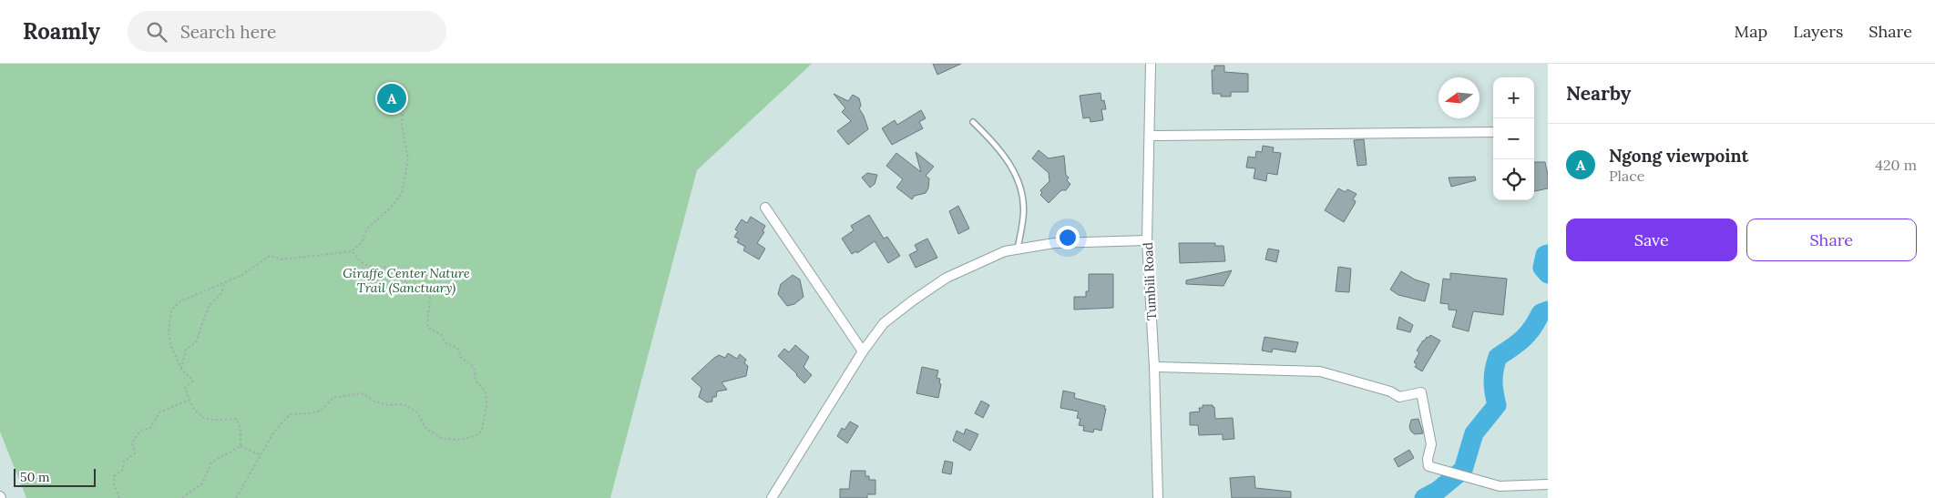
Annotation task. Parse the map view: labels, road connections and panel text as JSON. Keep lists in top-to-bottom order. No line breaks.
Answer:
{"streets":{"street":["Tumbili Road"]},"parks":["Giraffe Center Nature Trail (Sanctuary)"],"scale_bar":"50 m","north":"left","page":{"header":"Roamly","search":"Search here","nav":["Map","Layers","Share"],"heading":"Nearby","map_buttons":["+","−"],"pins":"A","list":[{"mark":"A","name":"Ngong viewpoint","note":"Place","value":"420 m"}],"buttons":["Save","Share"],"scale":"50 m"}}
